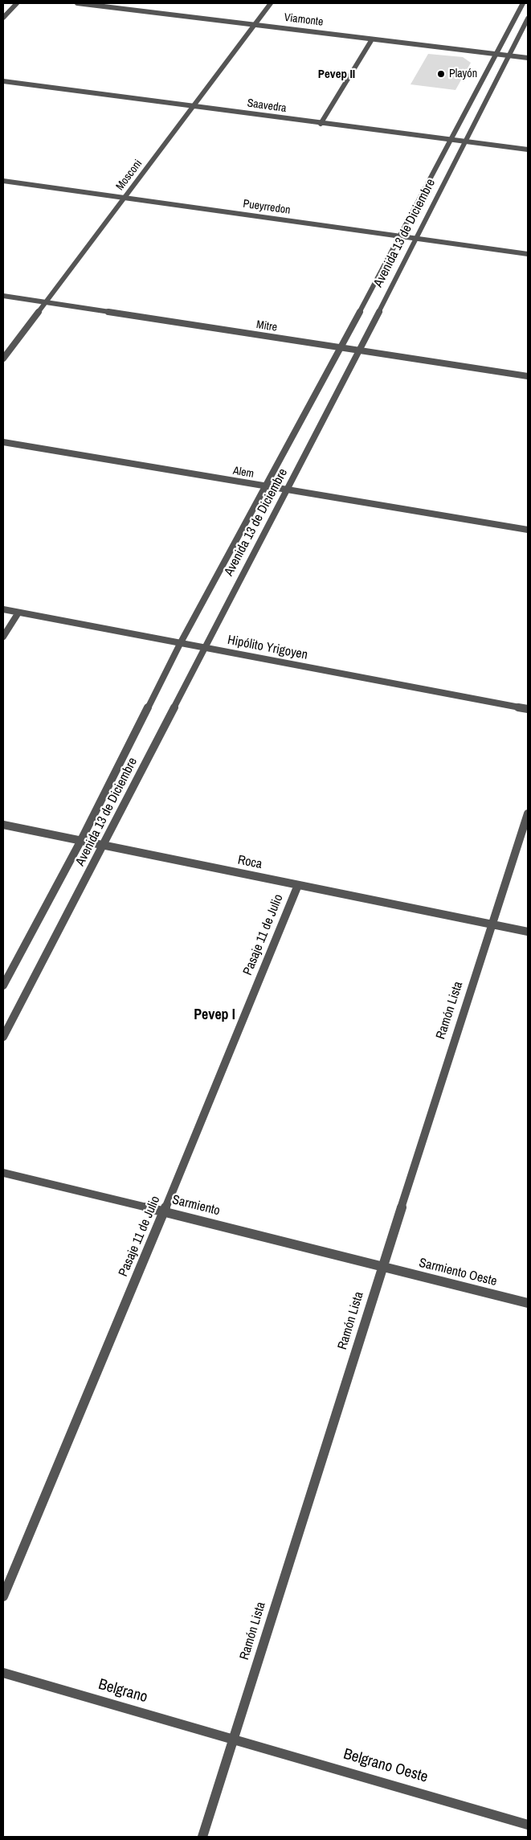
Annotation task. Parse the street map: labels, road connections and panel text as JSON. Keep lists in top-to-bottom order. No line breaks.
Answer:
{"streets":{"street":["Viamonte","Saavedra","Mosconi","Pueyrredon","Avenida 13 de Diciembre","Mitre","Alem","Hipólito Yrigoyen","Roca","Pasaje 11 de Julio","Ramón Lista","Sarmiento","Sarmiento Oeste","Belgrano","Belgrano Oeste"]},"crossings":[["Viamonte","Mosconi"],["Viamonte","Avenida 13 de Diciembre"],["Saavedra","Mosconi"],["Saavedra","Avenida 13 de Diciembre"],["Mosconi","Pueyrredon"],["Mosconi","Mitre"],["Pueyrredon","Avenida 13 de Diciembre"],["Avenida 13 de Diciembre","Mitre"],["Avenida 13 de Diciembre","Alem"],["Avenida 13 de Diciembre","Hipólito Yrigoyen"],["Avenida 13 de Diciembre","Roca"],["Roca","Pasaje 11 de Julio"],["Roca","Ramón Lista"],["Pasaje 11 de Julio","Sarmiento"],["Ramón Lista","Sarmiento"],["Ramón Lista","Sarmiento Oeste"],["Ramón Lista","Belgrano"],["Ramón Lista","Belgrano Oeste"],["Sarmiento","Sarmiento Oeste"],["Belgrano","Belgrano Oeste"]],"districts":["Pevep II","Pevep I"],"places":["Playón"]}
